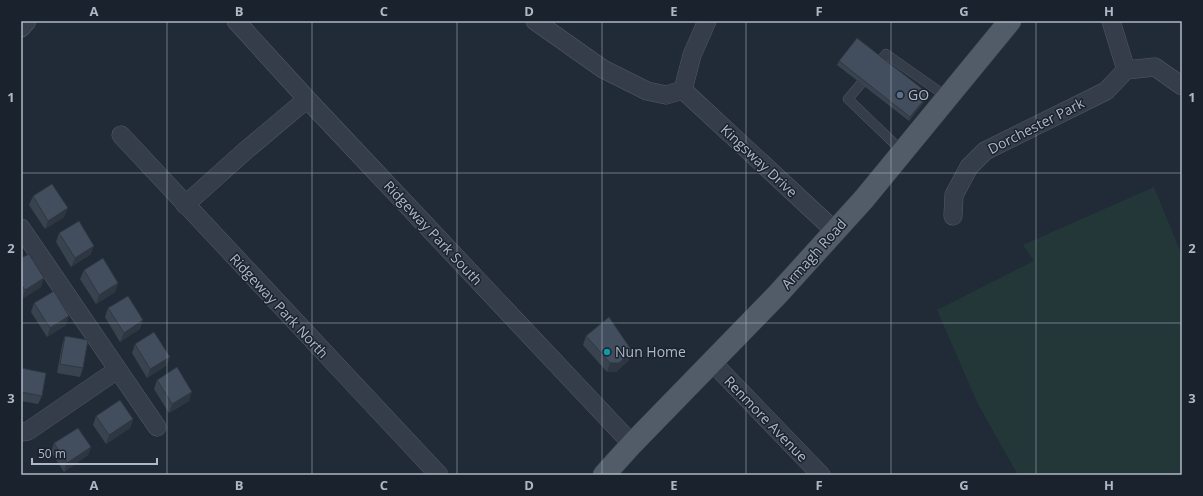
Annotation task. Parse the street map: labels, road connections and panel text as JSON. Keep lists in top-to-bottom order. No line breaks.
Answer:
{"streets":{"main road":["Armagh Road"],"street":["Dorchester Park","Kingsway Drive","Ridgeway Park South","Ridgeway Park North","Renmore Avenue"]},"crossings":[["Kingsway Drive","Armagh Road"],["Ridgeway Park South","Armagh Road"],["Armagh Road","Renmore Avenue"]],"places":["GO","Nun Home"],"scale_bar":"50 m","grid":{"columns":["A","B","C","D","E","F","G","H"],"rows":["1","2","3"]}}
